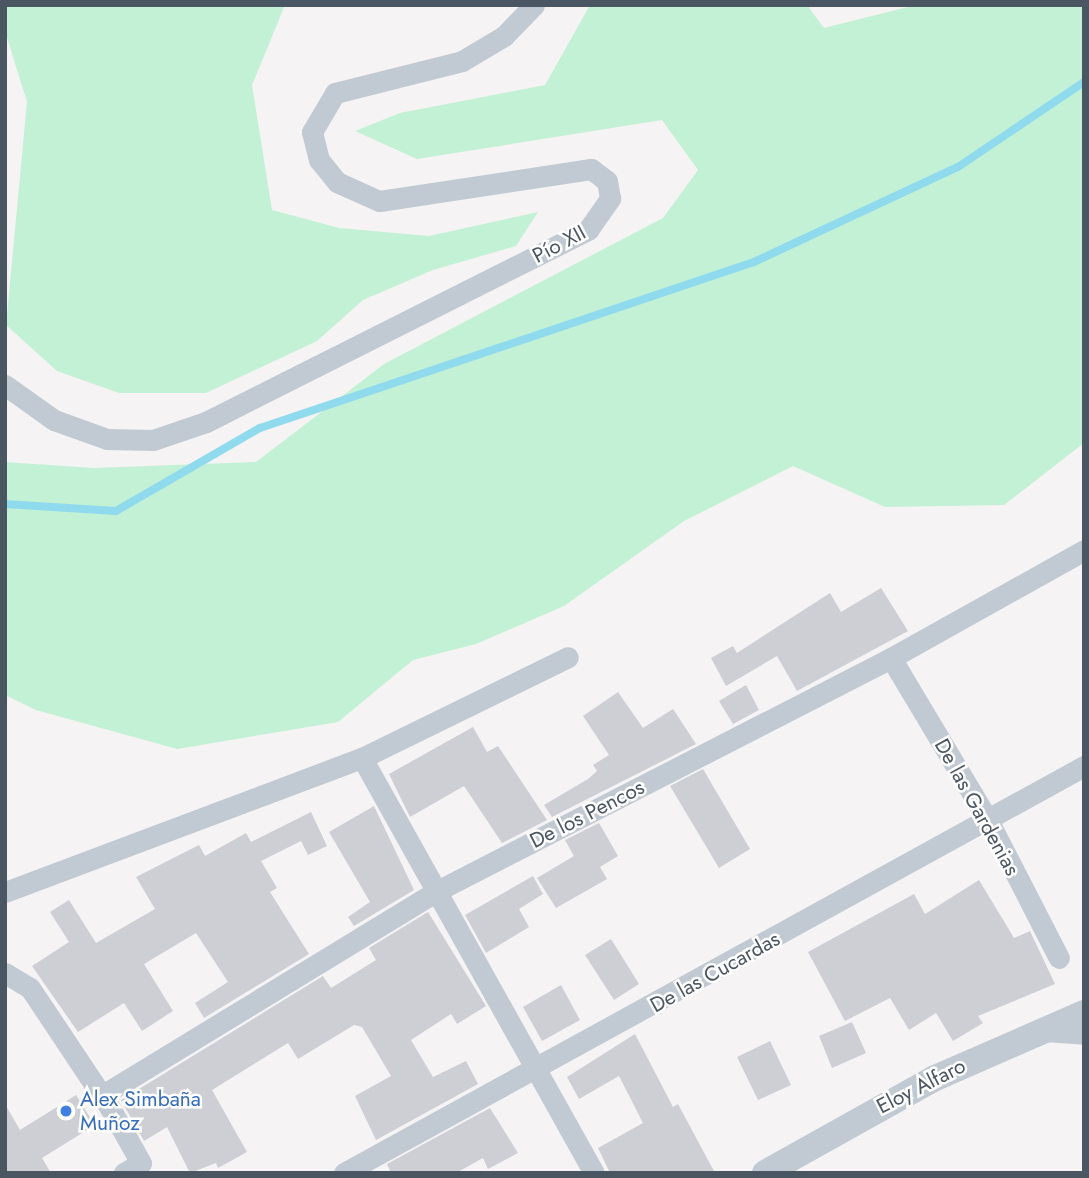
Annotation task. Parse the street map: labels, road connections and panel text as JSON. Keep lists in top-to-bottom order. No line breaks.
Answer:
{"streets":{"street":["Pío XII","De las Gardenias","De los Pencos","De las Cucardas","Eloy Alfaro"]},"crossings":[["De las Gardenias","De los Pencos"],["De las Gardenias","De las Cucardas"]],"places":["Alex Simbaña Muñoz"]}
